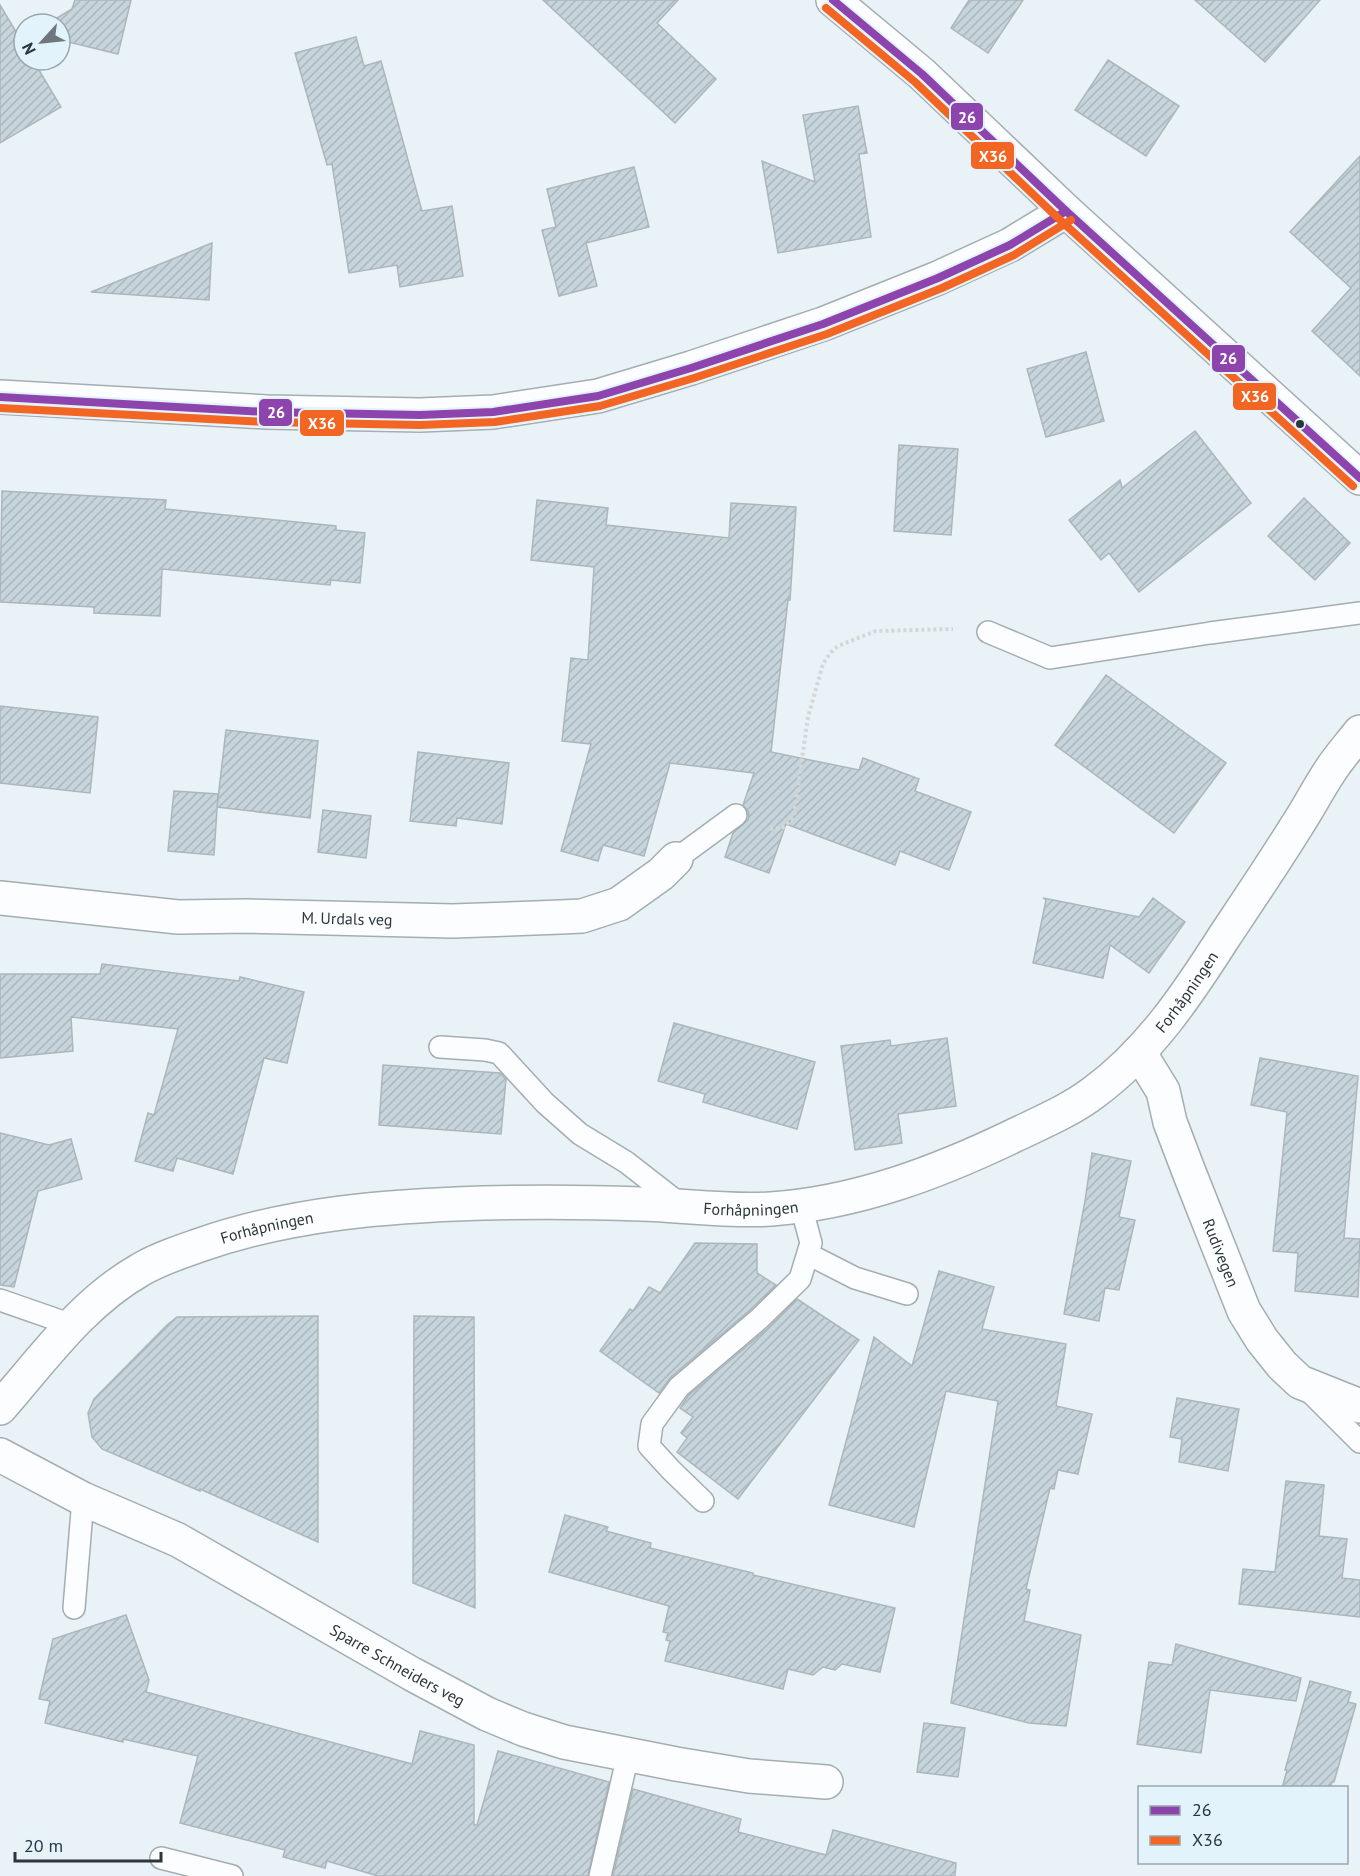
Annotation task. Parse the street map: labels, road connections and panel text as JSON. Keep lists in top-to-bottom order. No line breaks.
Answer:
{"streets":{"street":["M. Urdals veg","Forhåpningen","Rudivegen","Sparre Schneiders veg"]},"crossings":[["Forhåpningen","Rudivegen"]],"lines":["transit line 26","transit line X36"],"legend":["26","X36"],"scale_bar":"20 m","north":"bottom left"}
